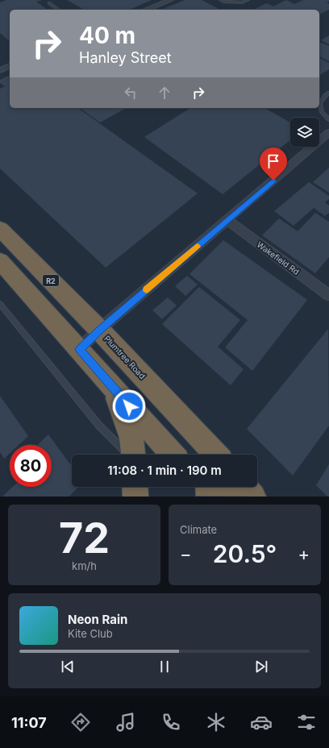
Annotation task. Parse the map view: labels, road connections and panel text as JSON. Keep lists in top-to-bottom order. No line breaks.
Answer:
{"streets":{"highway":["R2","Plumtree Road"],"street":["Wakefield Rd"]},"page":{"turn":["40 m","Hanley Street"],"limit":"80","trip":"11:08 · 1 min · 190 m","tile":[["72","km/h"],"Climate"],"heat":["−","20.5°","+"],"song":["Neon Rain","Kite Club"],"tabs":"11:07"}}
